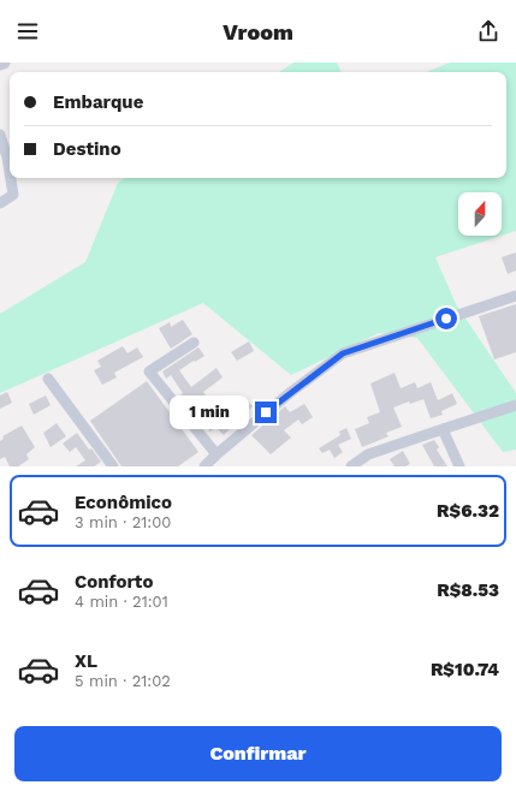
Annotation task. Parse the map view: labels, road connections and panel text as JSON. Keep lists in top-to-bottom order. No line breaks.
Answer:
{"north":"top","page":{"header":"Vroom","banner":["Embarque","Destino"],"bubble":"1 min","list":[{"name":"Econômico","note":"3 min · 21:00","value":"R$6.32"},{"name":"Conforto","note":"4 min · 21:01","value":"R$8.53"},{"name":"XL","note":"5 min · 21:02","value":"R$10.74"}],"buttons":"Confirmar"}}
